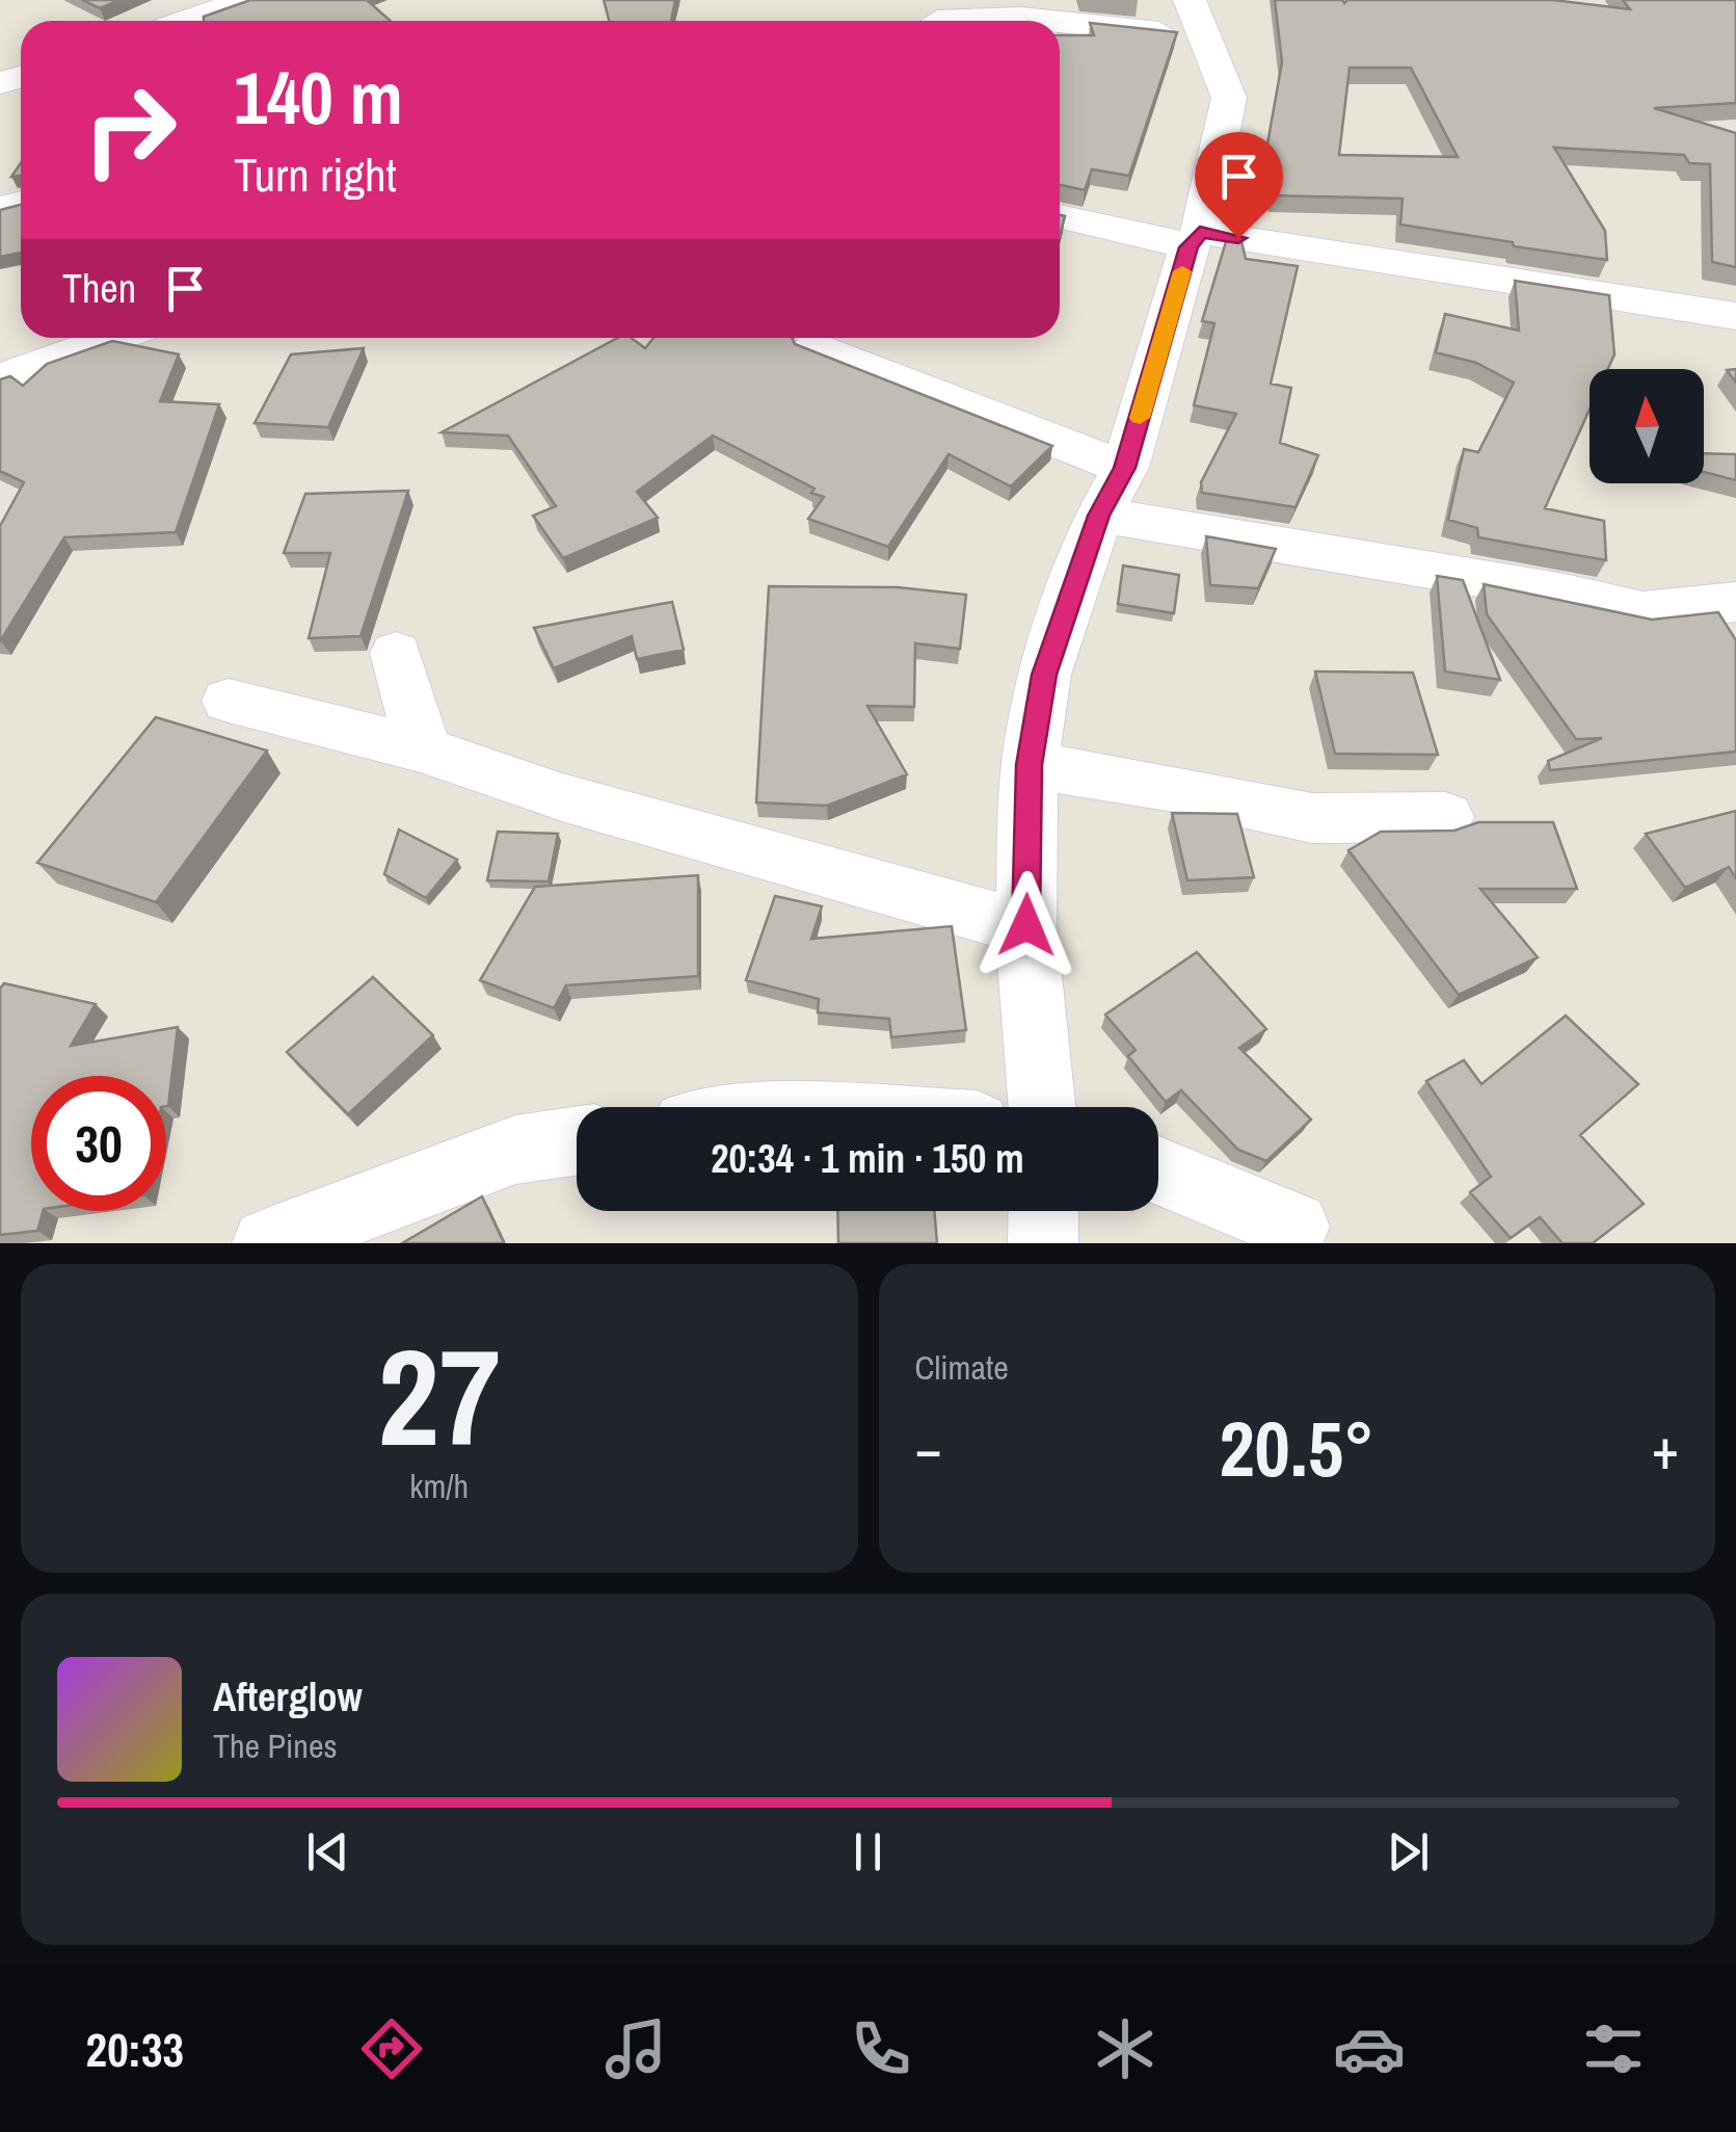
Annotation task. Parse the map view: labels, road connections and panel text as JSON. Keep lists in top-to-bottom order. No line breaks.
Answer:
{"north":"top","page":{"turn":["140 m","Turn right"],"then":"Then","limit":"30","trip":"20:34 · 1 min · 150 m","tile":[["27","km/h"],"Climate"],"heat":["−","20.5°","+"],"song":["Afterglow","The Pines"],"tabs":"20:33"}}
